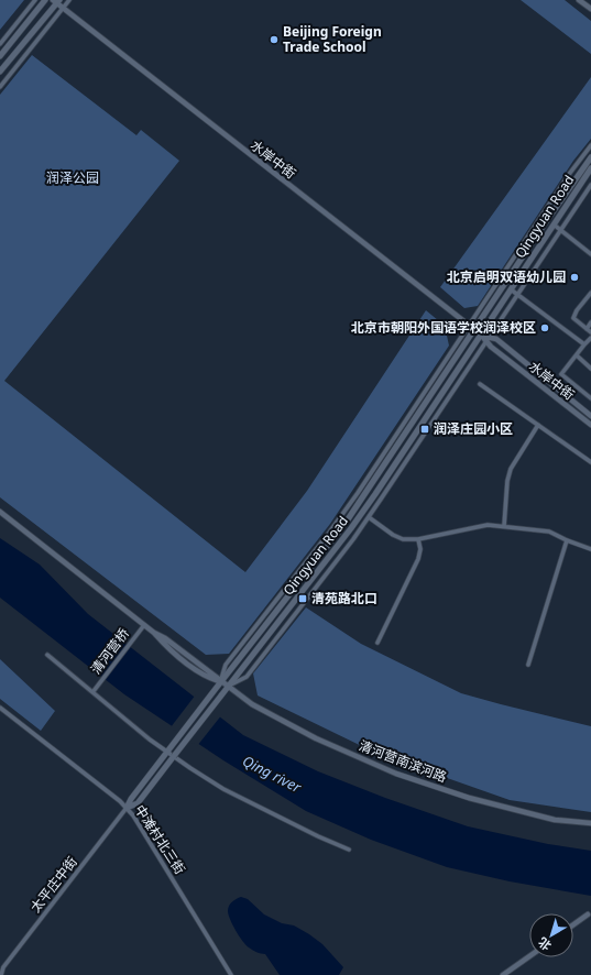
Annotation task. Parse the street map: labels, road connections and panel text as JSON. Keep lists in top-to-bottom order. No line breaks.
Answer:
{"streets":{"main road":["Qingyuan Road"],"street":["水岸中街","清河营桥","清河营南滨河路","中滩村北三街","太平庄中街"]},"crossings":[["水岸中街","Qingyuan Road"],["Qingyuan Road","清河营南滨河路"],["Qingyuan Road","中滩村北三街"],["Qingyuan Road","太平庄中街"],["中滩村北三街","太平庄中街"]],"water":["Qing river"],"parks":["润泽公园"],"places":{"other":["Beijing Foreign Trade School","北京启明双语幼儿园","北京市朝阳外国语学校润泽校区"],"transit":["润泽庄园小区","清苑路北口"]},"north":"bottom left"}
